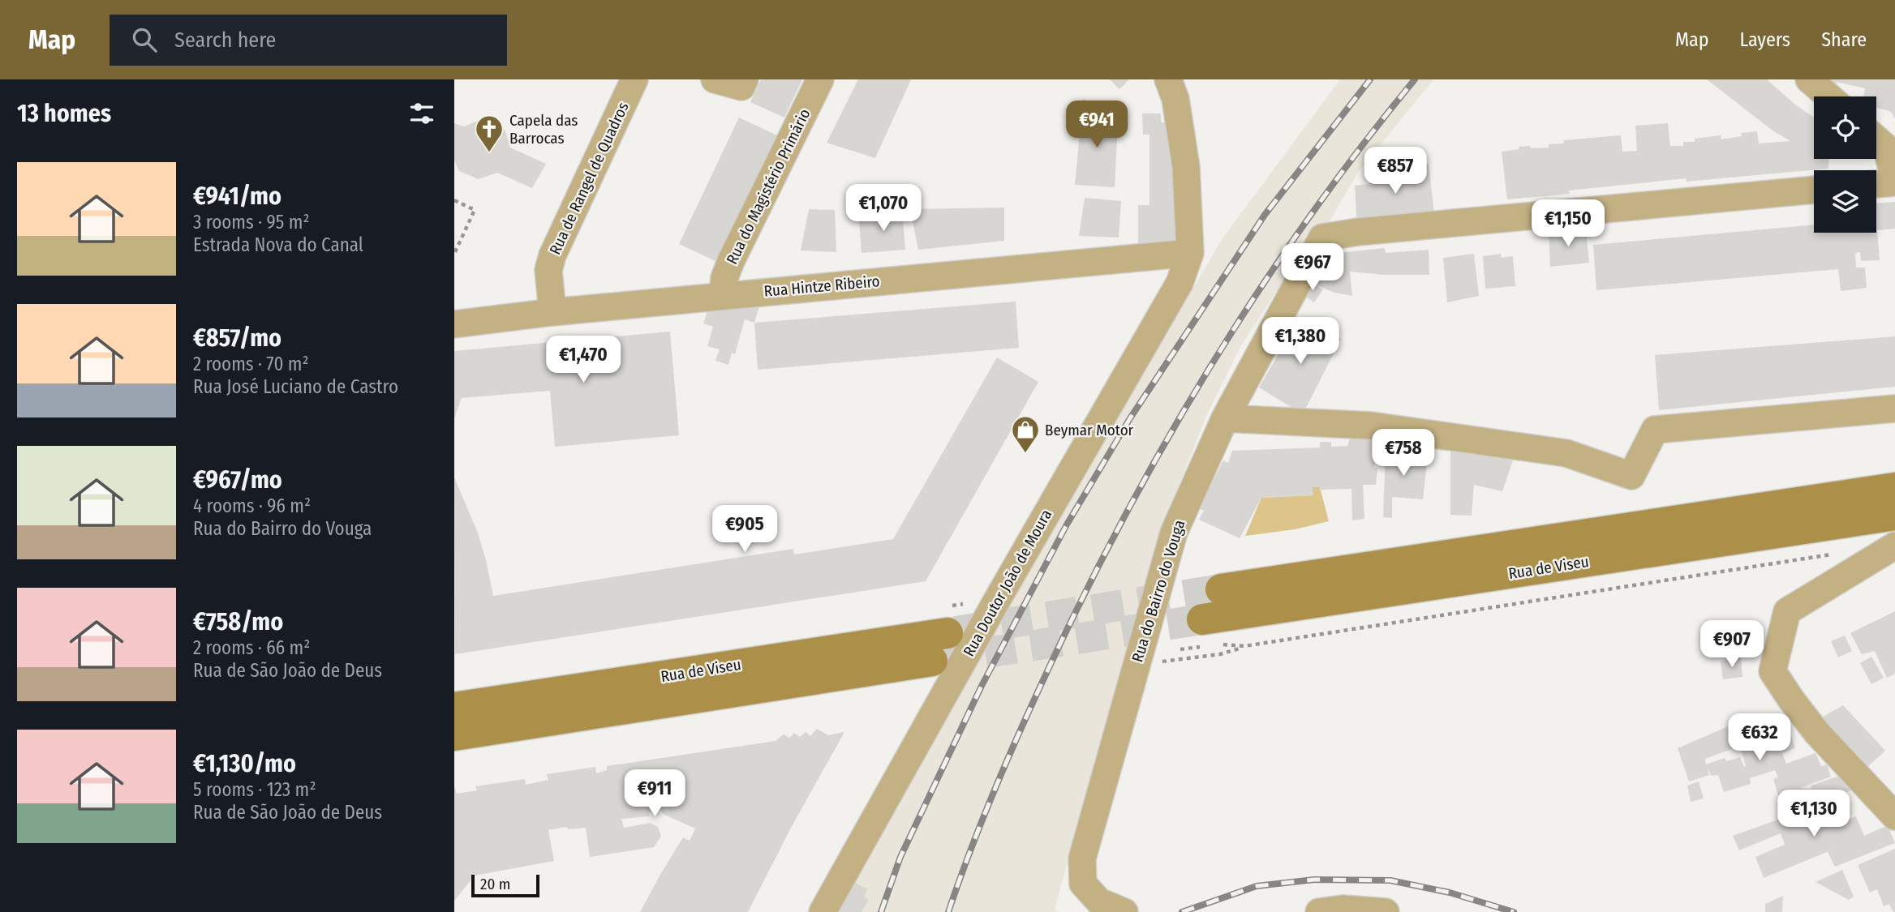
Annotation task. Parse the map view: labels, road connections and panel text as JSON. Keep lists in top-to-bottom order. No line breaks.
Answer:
{"streets":{"main road":["Rua de Viseu"],"street":["Rua de Rangel de Quadros","Rua do Magistério Primário","Rua Hintze Ribeiro","Rua Doutor João de Moura","Rua do Bairro do Vouga"]},"crossings":[["Rua de Rangel de Quadros","Rua Hintze Ribeiro"],["Rua do Magistério Primário","Rua Hintze Ribeiro"],["Rua Hintze Ribeiro","Rua Doutor João de Moura"]],"places":{"church":["Capela das Barrocas"],"shop":["Beymar Motor"]},"scale_bar":"20 m","page":{"header":"Map","search":"Search here","nav":["Map","Layers","Share"],"heading":"13 homes","price":["€941","€857","€1,070","€1,150","€967","€1,380","€1,470","€758","€905","€907","€632","€911","€1,130"],"list":[{"name":"€941/mo","note":"3 rooms · 95 m² · Estrada Nova do Canal"},{"name":"€857/mo","note":"2 rooms · 70 m² · Rua José Luciano de Castro"},{"name":"€967/mo","note":"4 rooms · 96 m² · Rua do Bairro do Vouga"},{"name":"€758/mo","note":"2 rooms · 66 m² · Rua de São João de Deus"},{"name":"€1,130/mo","note":"5 rooms · 123 m² · Rua de São João de Deus"}],"scale":"20 m"}}
